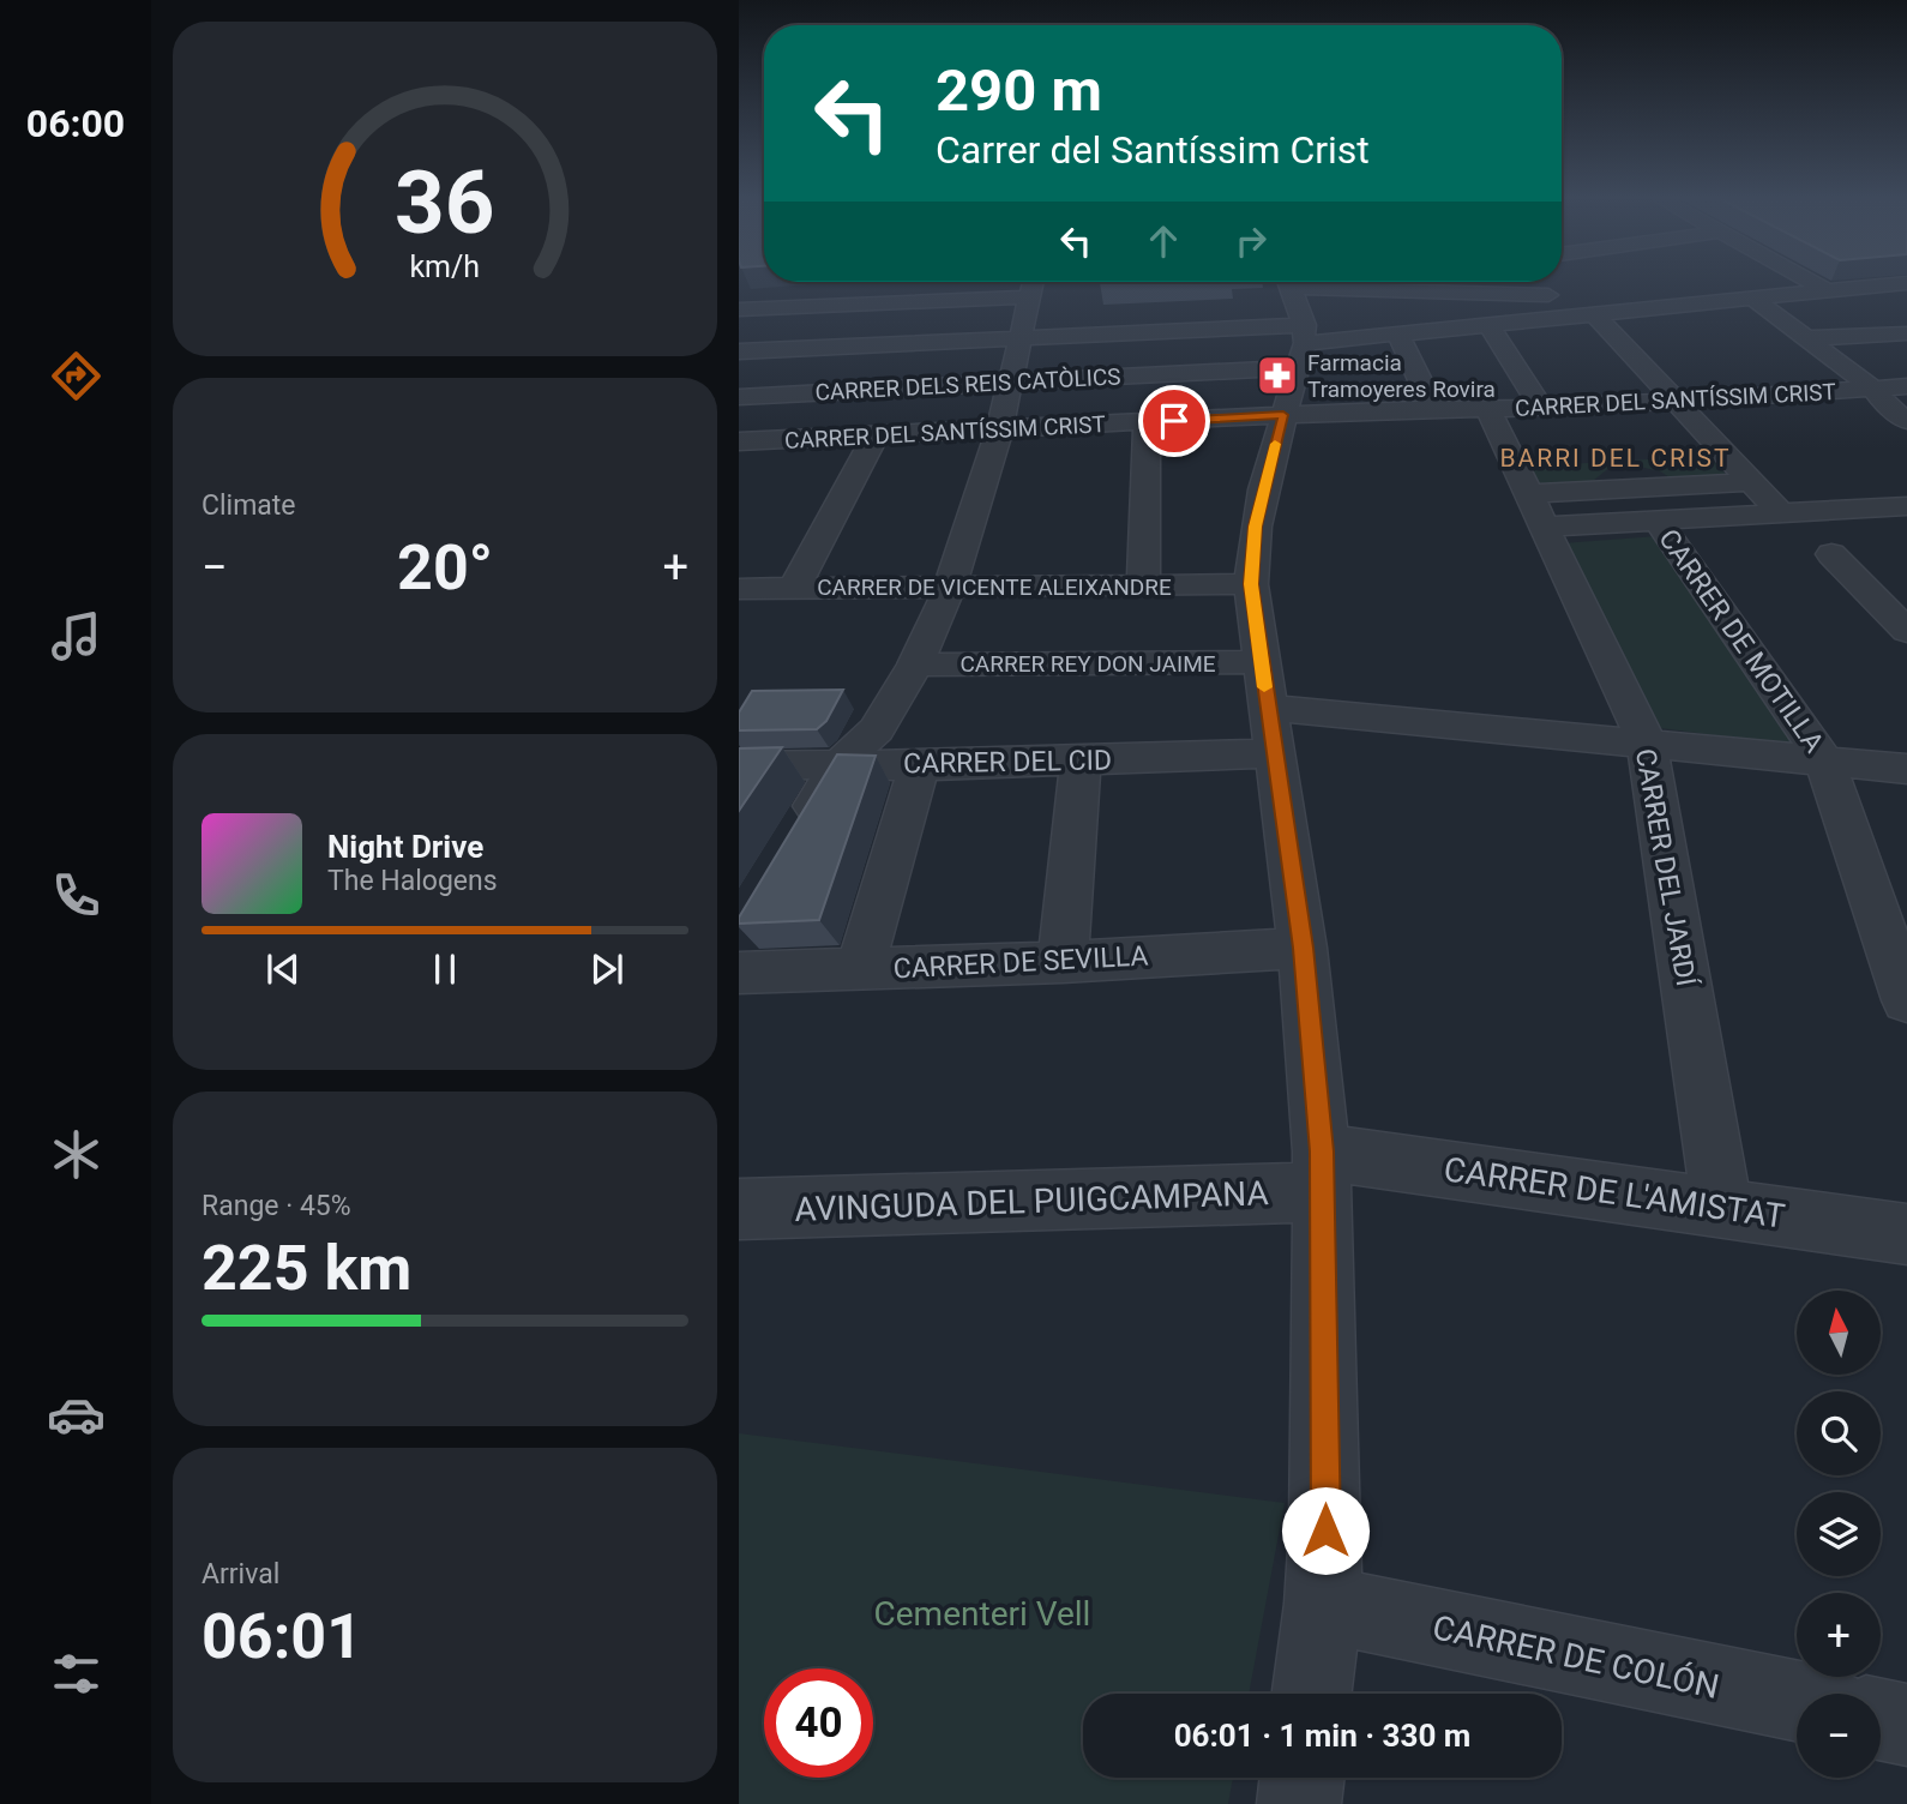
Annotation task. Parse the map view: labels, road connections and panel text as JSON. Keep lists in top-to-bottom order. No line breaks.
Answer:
{"streets":{"street":["CARRER DELS REIS CATÒLICS","CARRER DEL SANTÍSSIM CRIST","CARRER DE VICENTE ALEIXANDRE","CARRER DE MOTILLA","CARRER REY DON JAIME","CARRER DEL CID","CARRER DEL JARDÍ","CARRER DE SEVILLA","CARRER DE L'AMISTAT","AVINGUDA DEL PUIGCAMPANA","CARRER DE COLÓN"]},"crossings":[["CARRER DEL SANTÍSSIM CRIST","CARRER DEL JARDÍ"],["CARRER DE MOTILLA","CARRER DEL CID"],["CARRER DEL CID","CARRER DEL JARDÍ"],["CARRER DEL JARDÍ","CARRER DE L'AMISTAT"],["CARRER DE L'AMISTAT","AVINGUDA DEL PUIGCAMPANA"]],"districts":["BARRI DEL CRIST"],"parks":["Cementeri Vell"],"places":{"pharmacy":["Farmacia Tramoyeres Rovira"]},"north":"top","page":{"tabs":"06:00","turn":["290 m","Carrer del Santíssim Crist"],"tile":["Climate",["Range · 45%","225 km"],["Arrival","06:01"]],"heat":["−","20°","+"],"song":["Night Drive","The Halogens"],"map_buttons":["+","−"],"limit":"40","trip":"06:01 · 1 min · 330 m","gauge":["36","km/h"]}}
